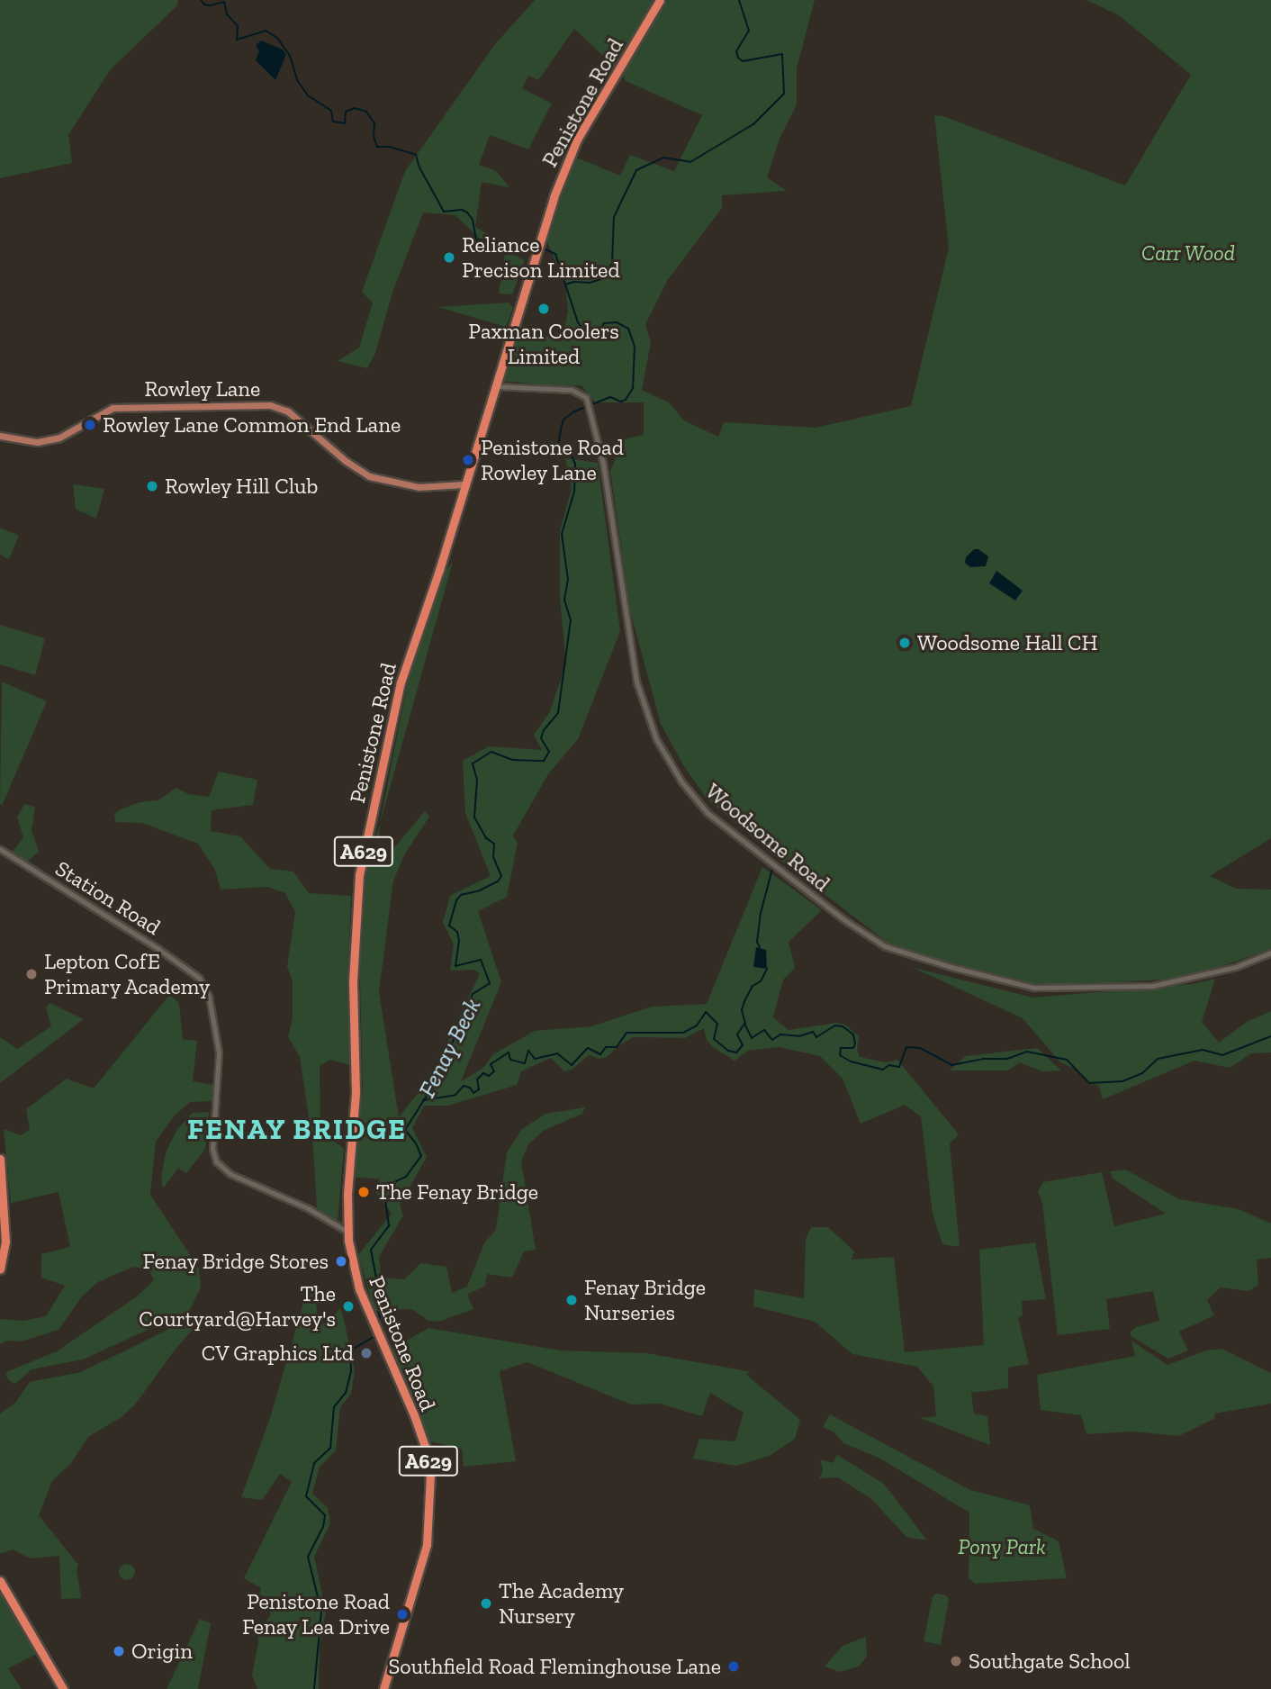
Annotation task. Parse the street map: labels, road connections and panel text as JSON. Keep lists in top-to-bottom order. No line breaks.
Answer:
{"streets":{"highway":["Penistone Road","A629"],"main road":["Rowley Lane"],"street":["Woodsome Road","Station Road"]},"crossings":[["Penistone Road","Rowley Lane"],["Penistone Road","Woodsome Road"],["Penistone Road","Station Road"]],"districts":["FENAY BRIDGE"],"water":["Fenay Beck"],"parks":["Carr Wood","Pony Park"],"places":["Reliance Precison Limited","Paxman Coolers Limited","Rowley Lane Common End Lane","Penistone Road Rowley Lane","Rowley Hill Club","Woodsome Hall CH","Lepton CofE Primary Academy","The Fenay Bridge","Fenay Bridge Stores","Fenay Bridge Nurseries","The Courtyard@Harvey's","CV Graphics Ltd","The Academy Nursery","Penistone Road Fenay Lea Drive","Origin","Southgate School","Southfield Road Fleminghouse Lane"]}
